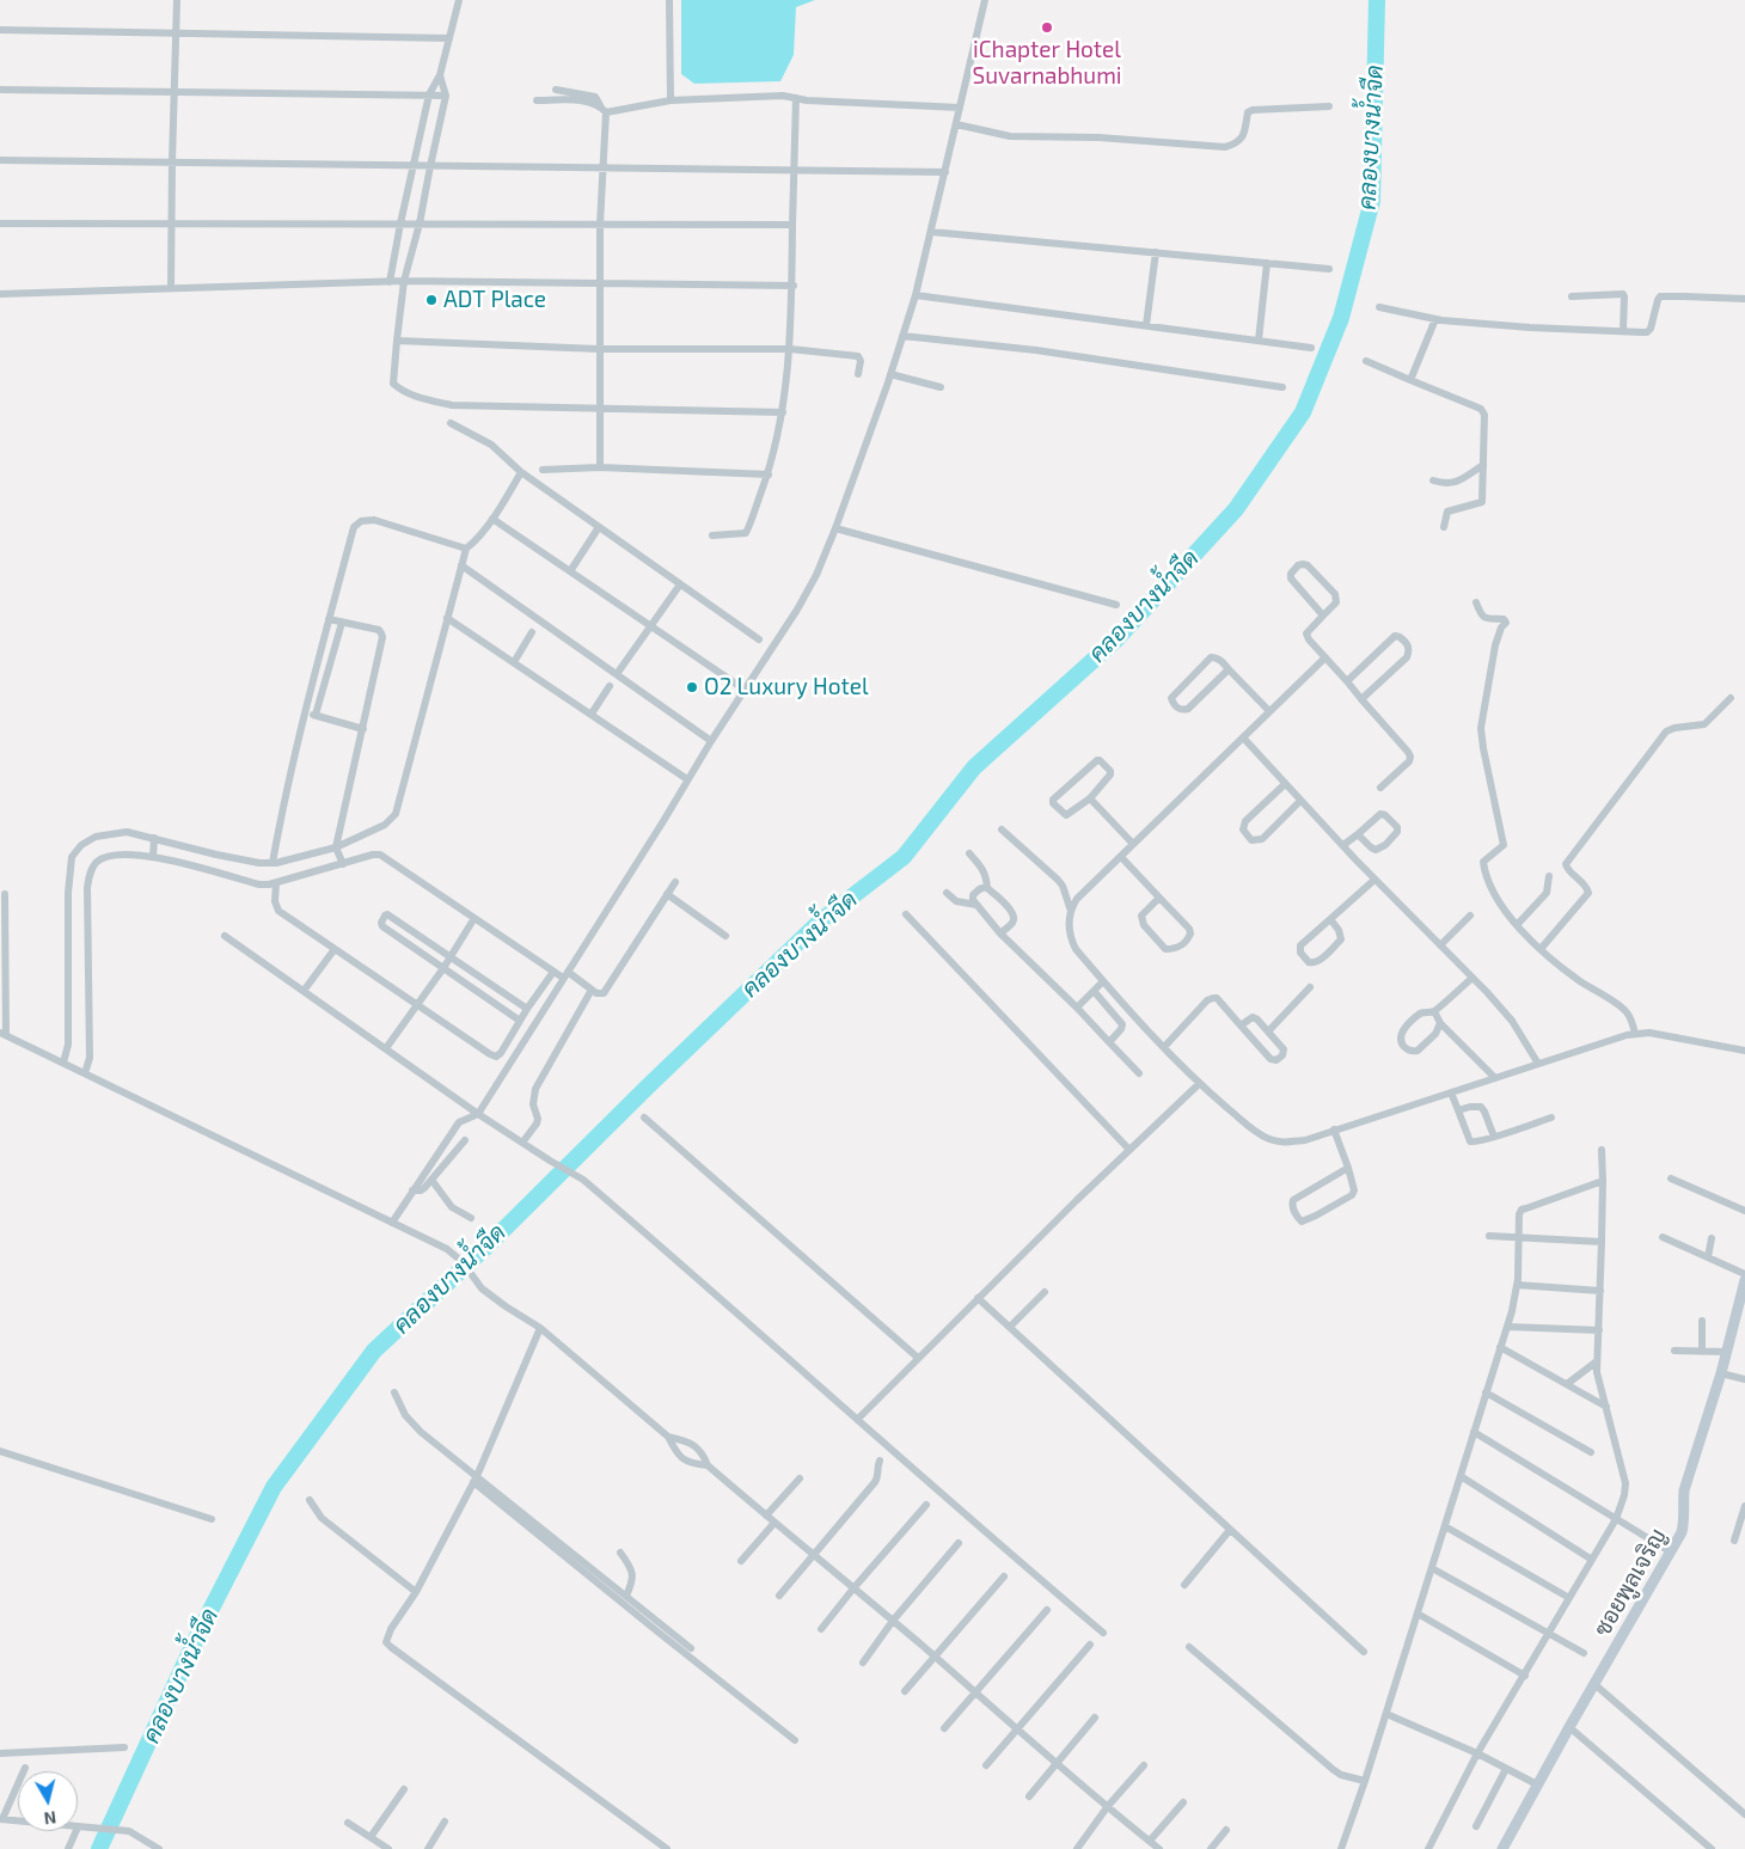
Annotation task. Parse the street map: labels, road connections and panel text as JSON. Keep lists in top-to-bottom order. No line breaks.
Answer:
{"streets":{"street":["ซอยพูลเจริญ"]},"water":["คลองบางน้ำจืด"],"places":["iChapter Hotel Suvarnabhumi","ADT Place","O2 Luxury Hotel"],"north":"bottom"}
